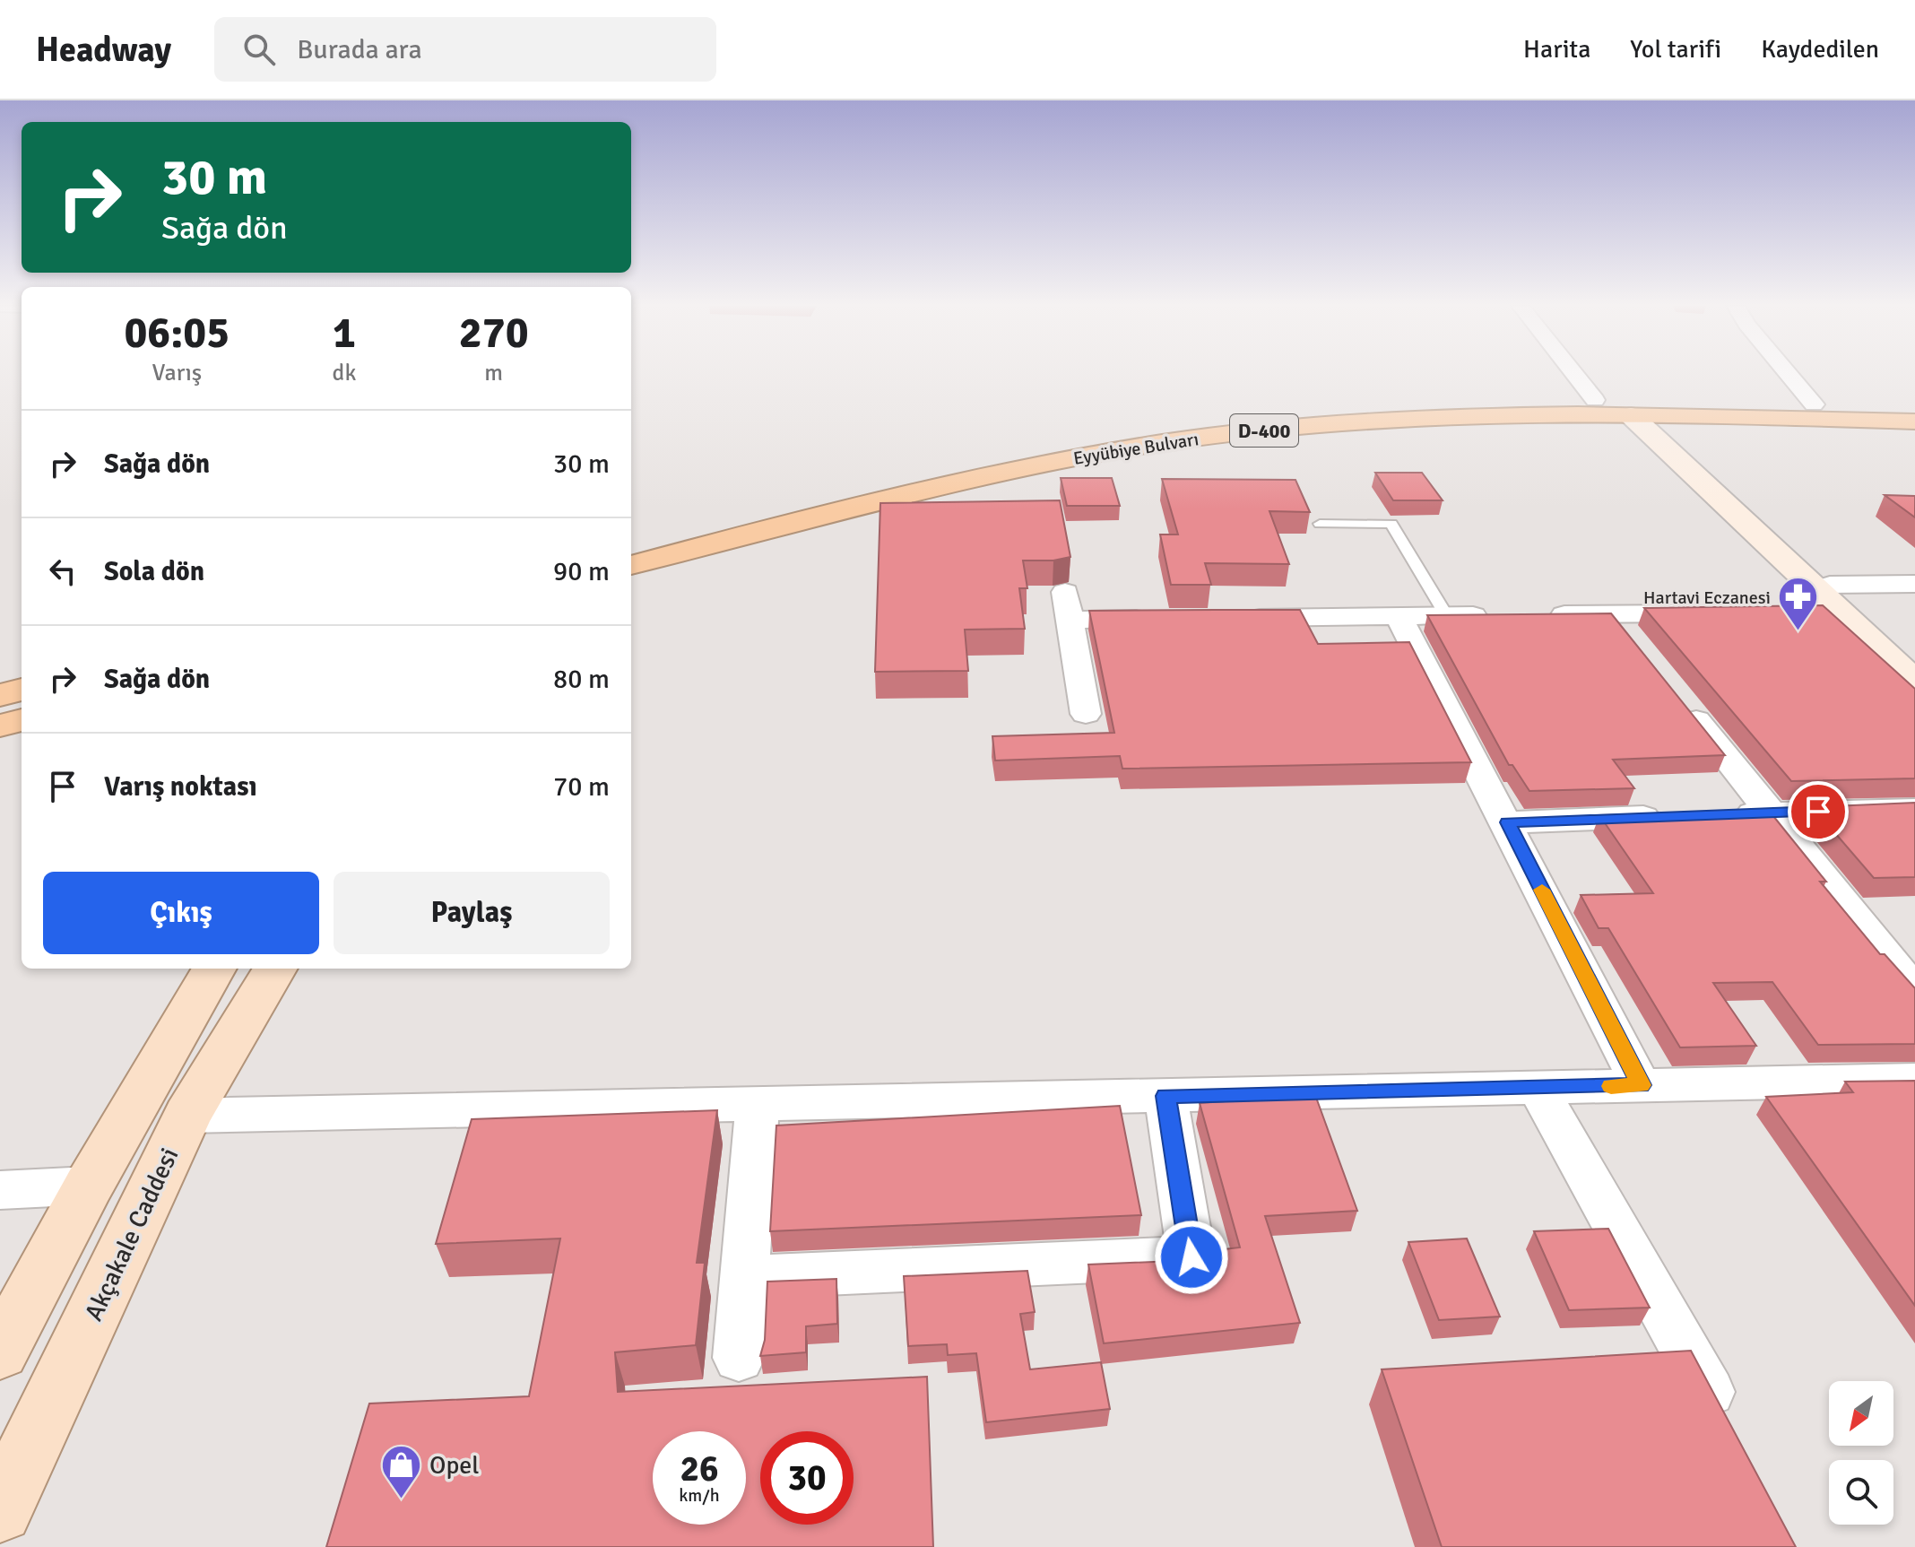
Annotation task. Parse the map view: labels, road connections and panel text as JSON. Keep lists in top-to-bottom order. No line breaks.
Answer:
{"streets":{"highway":["D-400","Eyyübiye Bulvarı"],"main road":["Akçakale Caddesi"]},"places":{"pharmacy":["Hartavi Eczanesi"],"shop":["Opel"]},"north":"bottom left","page":{"header":"Headway","search":"Burada ara","nav":["Harita","Yol tarifi","Kaydedilen"],"turn":["30 m","Sağa dön"],"eta":["06:05","Varış","1","dk","270","m"],"list":[{"name":"Sağa dön","value":"30 m"},{"name":"Sola dön","value":"90 m"},{"name":"Sağa dön","value":"80 m"},{"name":"Varış noktası","value":"70 m"}],"buttons":["Çıkış","Paylaş"],"speed":"26 km/h","limit":"30"}}
